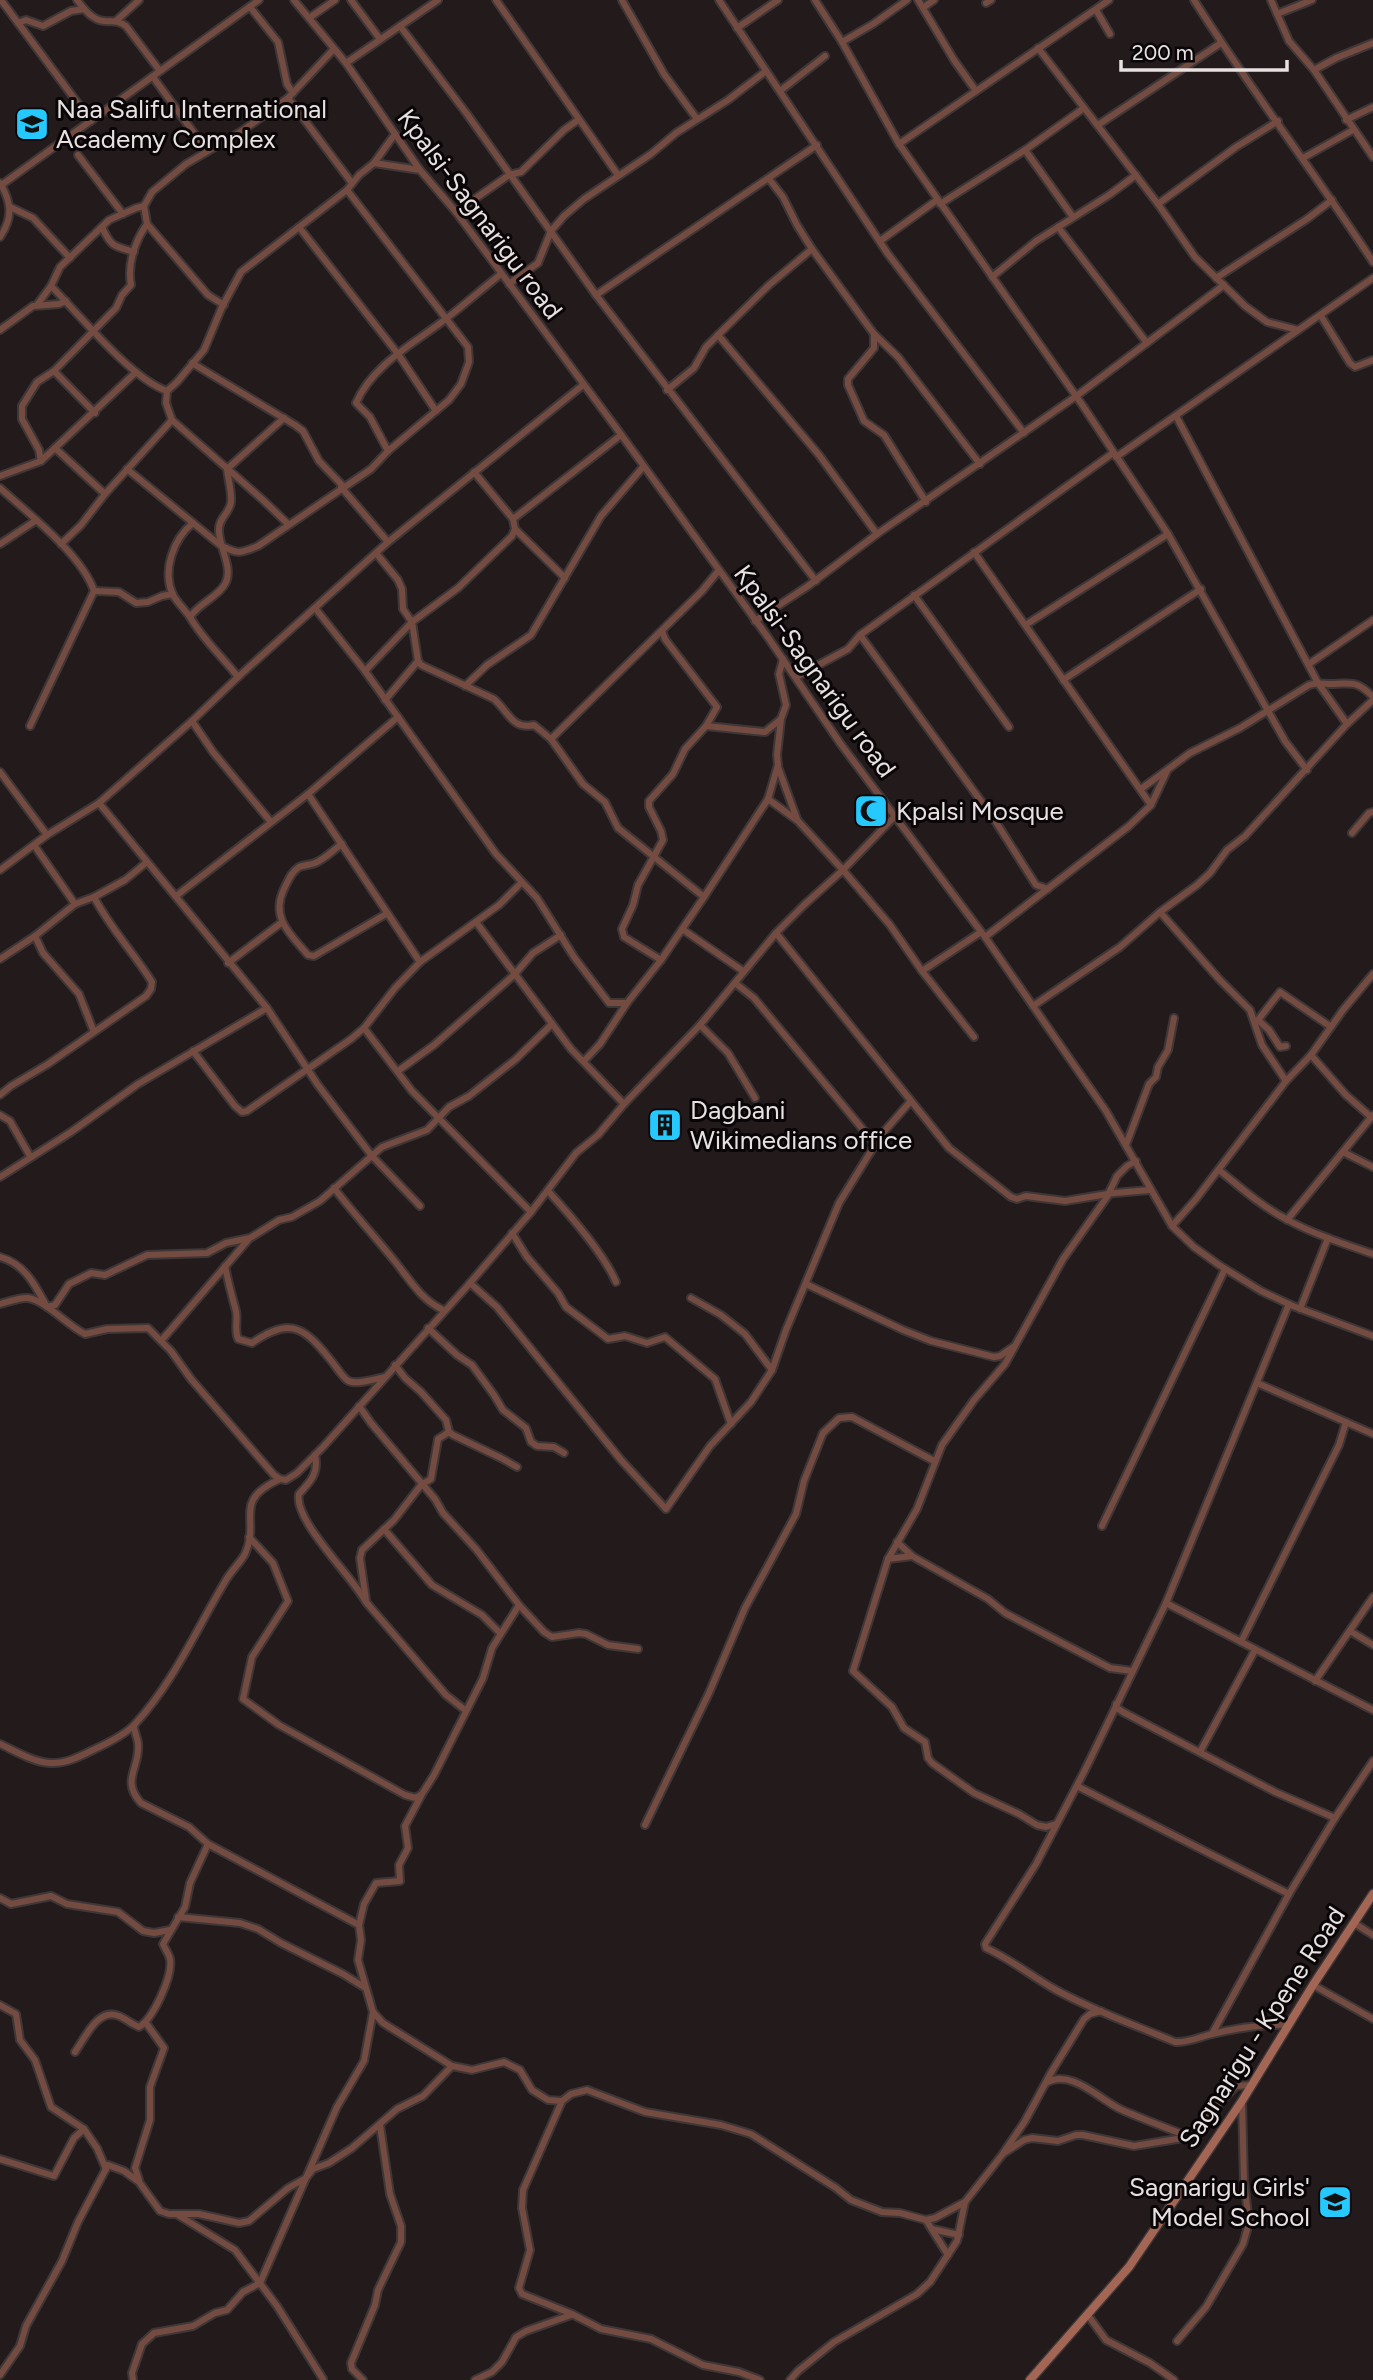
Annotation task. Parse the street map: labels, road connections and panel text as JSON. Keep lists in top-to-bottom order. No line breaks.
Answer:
{"streets":{"street":["Kpalsi-Sagnarigu road","Sagnarigu - Kpene Road"]},"places":{"school or university":["Naa Salifu International Academy Complex","Sagnarigu Girls' Model School"],"mosque":["Kpalsi Mosque"],"building":["Dagbani Wikimedians office"]},"scale_bar":"200 m"}
